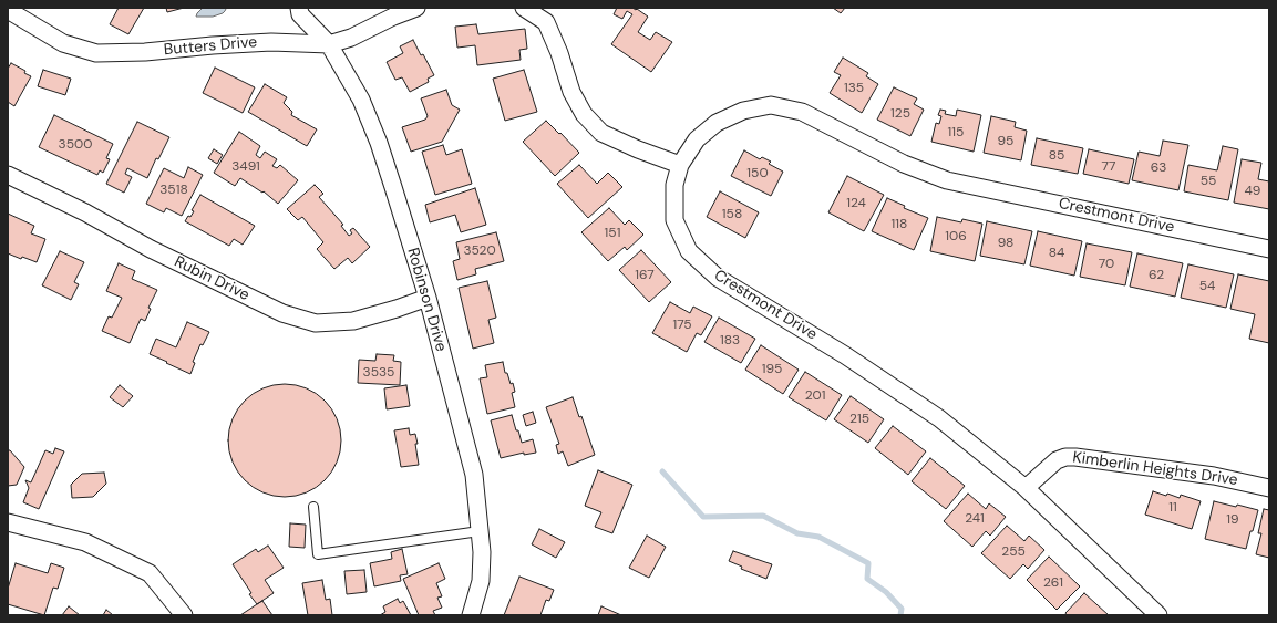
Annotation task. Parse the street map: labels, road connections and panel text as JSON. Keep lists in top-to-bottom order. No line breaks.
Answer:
{"streets":{"street":["Butters Drive","Crestmont Drive","Rubin Drive","Robinson Drive","Kimberlin Heights Drive"]},"crossings":[["Butters Drive","Robinson Drive"],["Crestmont Drive","Kimberlin Heights Drive"],["Rubin Drive","Robinson Drive"]],"house_numbers":["135","125","115","95","3500","85","3491","77","63","150","55","3518","49","124","158","118","151","106","98","3520","84","70","167","62","54","175","183","195","3535","201","215","11","241","19","255","261"]}
